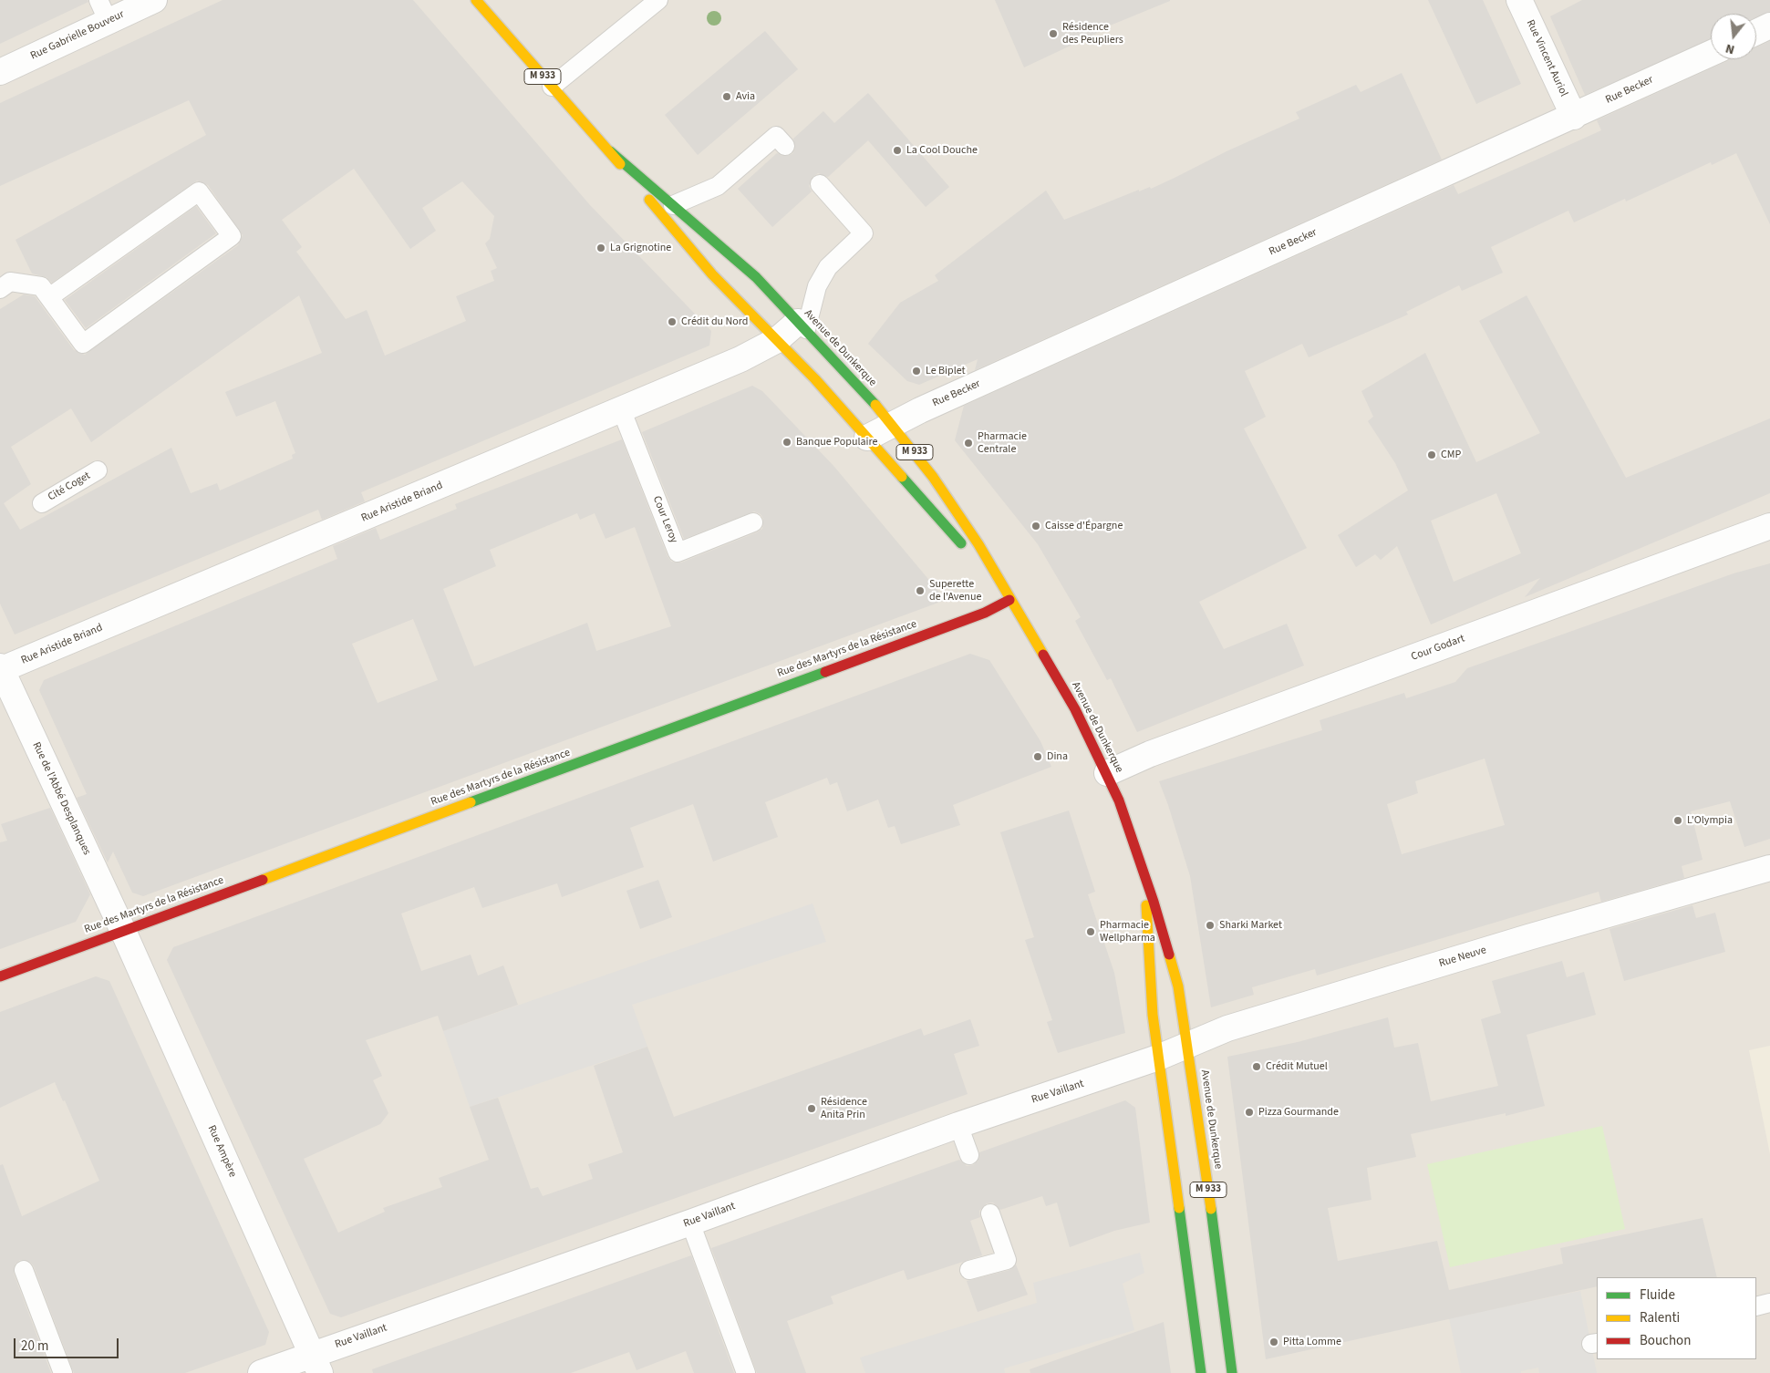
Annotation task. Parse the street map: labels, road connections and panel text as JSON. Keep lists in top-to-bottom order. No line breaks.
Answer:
{"streets":{"main road":["M 933","Avenue de Dunkerque","Rue des Martyrs de la Résistance"],"street":["Rue Gabrielle Bouveur","Rue Vincent Auriol","Rue Becker","Rue Aristide Briand","Cour Godart","Rue de l'Abbé Desplanques","Rue Neuve","Rue Vaillant","Rue Ampère"],"lane":["Cité Coget","Cour Leroy"]},"crossings":[["Rue Vincent Auriol","Rue Becker"],["Rue Becker","Avenue de Dunkerque"],["Avenue de Dunkerque","Rue Aristide Briand"],["Avenue de Dunkerque","Cour Godart"],["Avenue de Dunkerque","Rue des Martyrs de la Résistance"],["Avenue de Dunkerque","Rue Neuve"],["Avenue de Dunkerque","Rue Vaillant"],["Rue Aristide Briand","Cour Leroy"],["Rue Aristide Briand","Rue de l'Abbé Desplanques"],["Rue des Martyrs de la Résistance","Rue de l'Abbé Desplanques"],["Rue des Martyrs de la Résistance","Rue Ampère"],["Rue de l'Abbé Desplanques","Rue Ampère"],["Rue Neuve","Rue Vaillant"],["Rue Vaillant","Rue Ampère"]],"places":["Résidence des Peupliers","Avia","La Cool Douche","La Grignotine","Crédit du Nord","Le Biplet","Banque Populaire","Pharmacie Centrale","CMP","Caisse d'Épargne","Superette de l'Avenue","Dina","L'Olympia","Sharki Market","Pharmacie Wellpharma","Crédit Mutuel","Résidence Anita Prin","Pizza Gourmande","Pitta Lomme"],"legend":["Fluide","Ralenti","Bouchon"],"scale_bar":"20 m","north":"bottom"}
